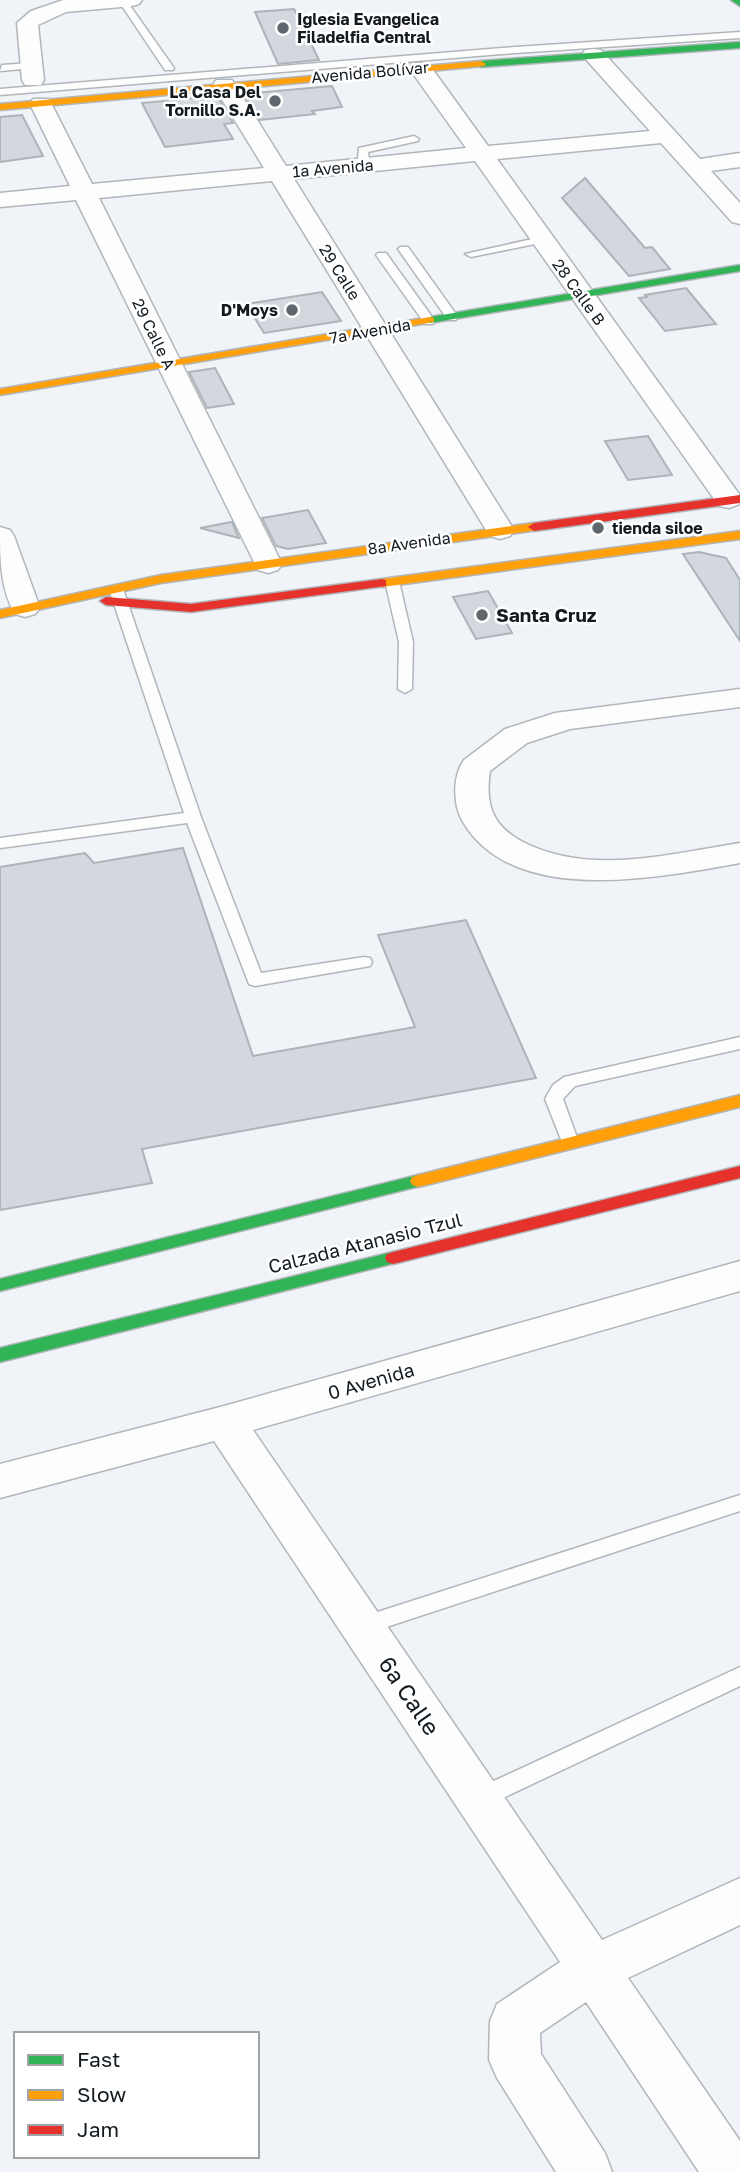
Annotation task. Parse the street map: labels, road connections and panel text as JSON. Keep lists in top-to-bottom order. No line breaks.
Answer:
{"streets":{"main road":["Avenida Bolívar","7a Avenida","8a Avenida","Calzada Atanasio Tzul"],"street":["1a Avenida","29 Calle","28 Calle B","29 Calle A","0 Avenida","6a Calle"]},"crossings":[["Avenida Bolívar","29 Calle"],["Avenida Bolívar","28 Calle B"],["Avenida Bolívar","29 Calle A"],["1a Avenida","29 Calle"],["1a Avenida","28 Calle B"],["1a Avenida","29 Calle A"],["29 Calle","7a Avenida"],["29 Calle","8a Avenida"],["28 Calle B","7a Avenida"],["28 Calle B","8a Avenida"],["7a Avenida","29 Calle A"],["29 Calle A","8a Avenida"],["0 Avenida","6a Calle"]],"places":["Iglesia Evangelica Filadelfia Central","La Casa Del Tornillo S.A.","D'Moys","tienda siloe","Santa Cruz"],"legend":["Fast","Slow","Jam"]}
